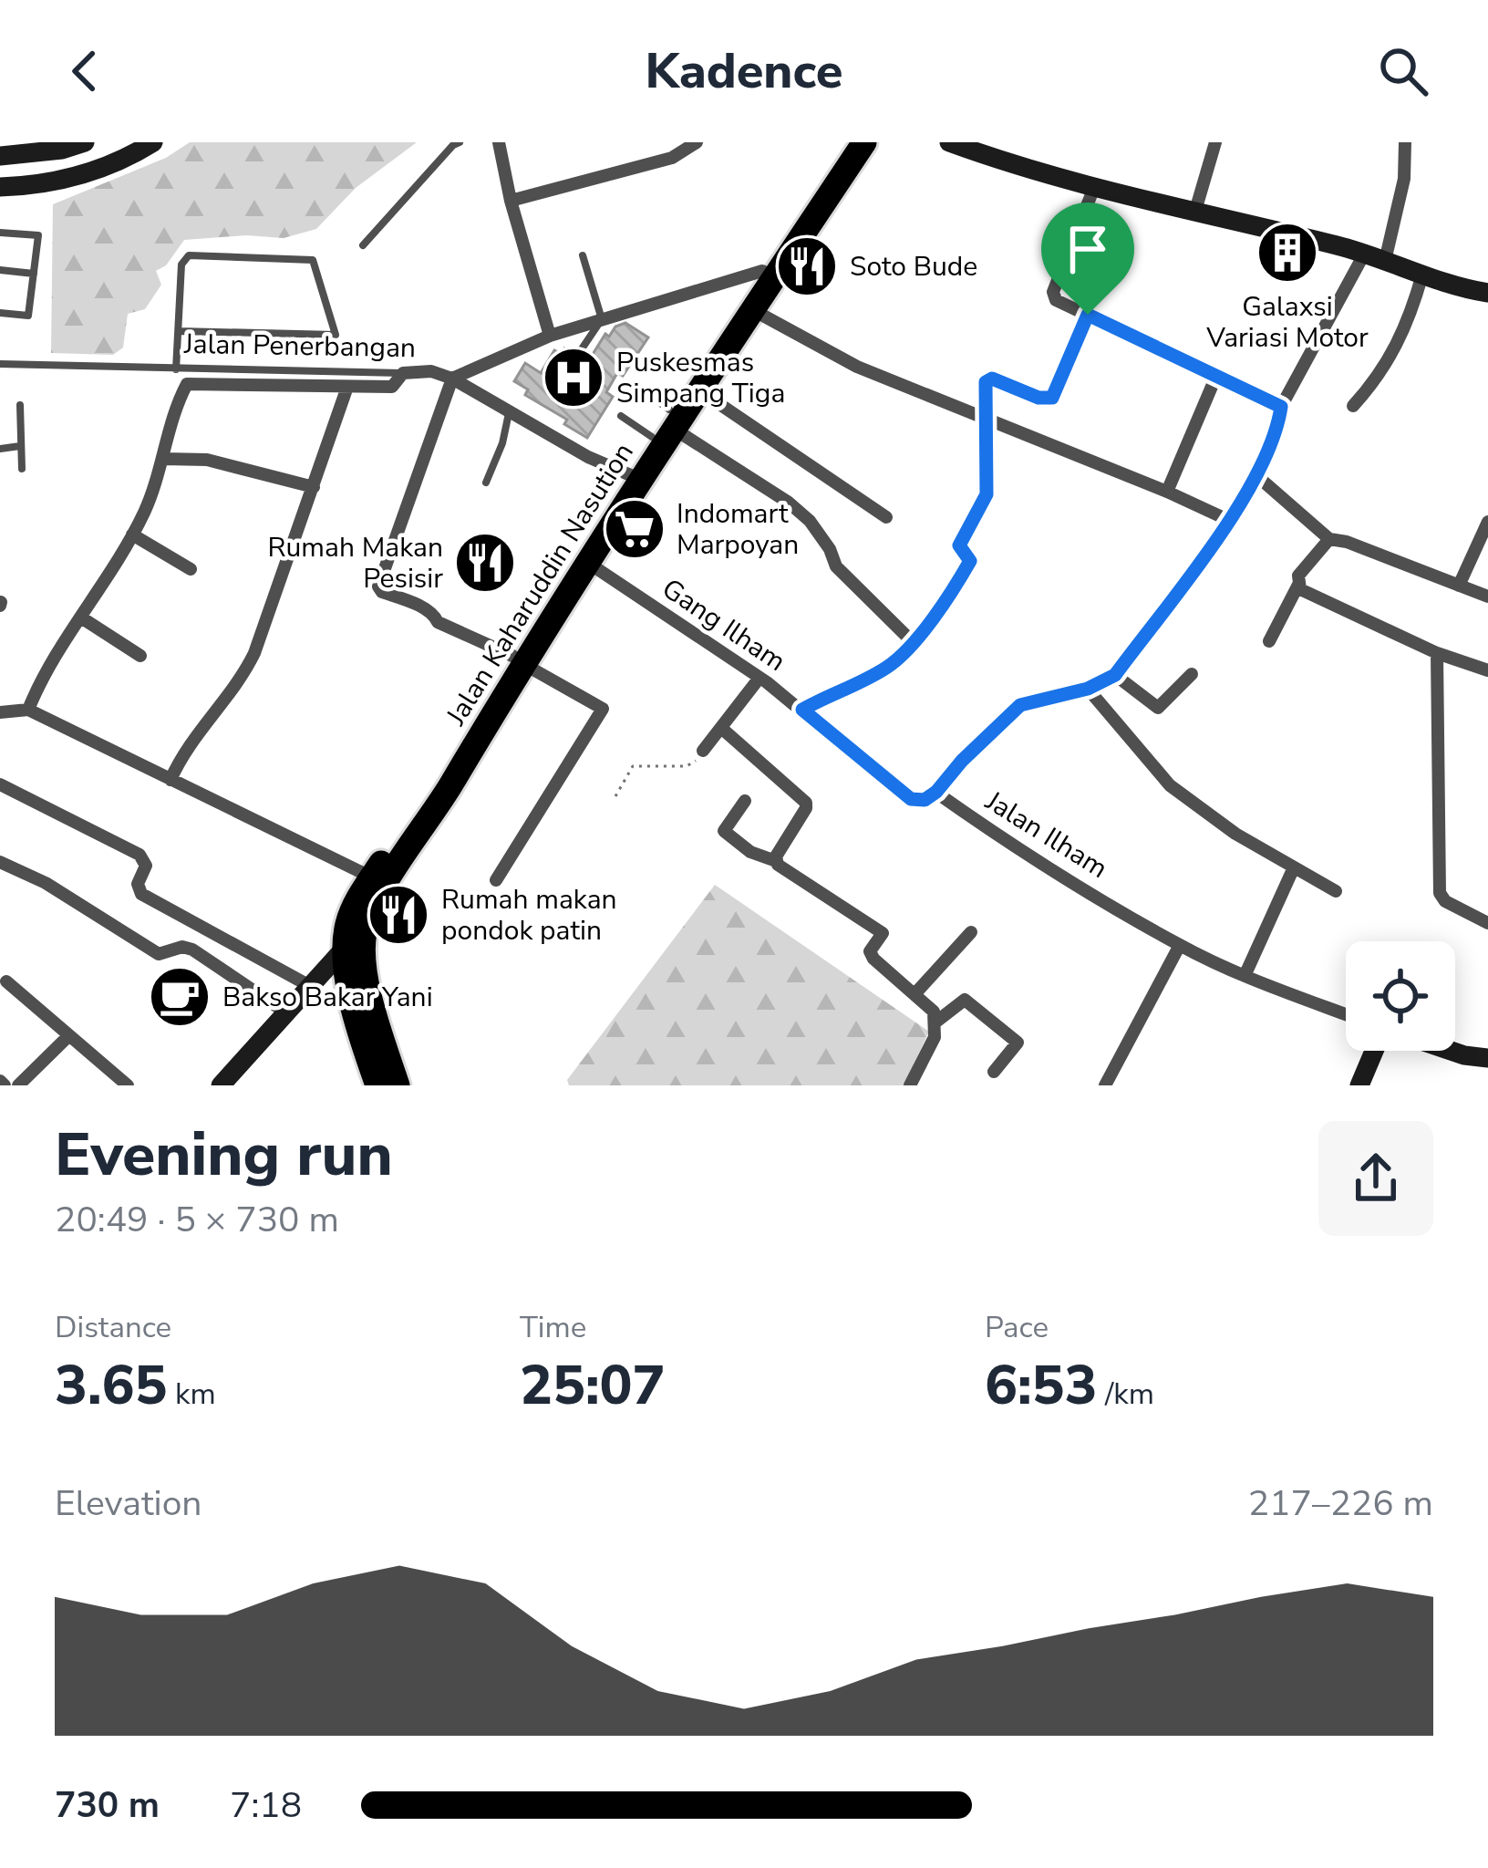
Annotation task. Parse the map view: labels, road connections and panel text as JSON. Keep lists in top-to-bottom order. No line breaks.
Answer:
{"streets":{"highway":["Jalan Kaharuddin Nasution"],"street":["Jalan Penerbangan","Gang Ilham","Jalan Ilham"]},"crossings":[["Jalan Penerbangan","Jalan Kaharuddin Nasution"],["Jalan Kaharuddin Nasution","Gang Ilham"],["Gang Ilham","Jalan Ilham"]],"places":{"building":["Galaxsi Variasi Motor"],"restaurant":["Soto Bude","Rumah Makan Pesisir","Rumah makan pondok patin"],"hospital":["Puskesmas Simpang Tiga"],"supermarket":["Indomart Marpoyan"],"cafe":["Bakso Bakar Yani"]},"page":{"header":"Kadence","heading":["Evening run","20:49 · 5 × 730 m"],"stats":[["Distance","3.65 km"],["Time","25:07"],["Pace","6:53 /km"]],"chart":["Elevation","217–226 m"],"list":[{"name":"730 m","note":"7:18"}]}}
